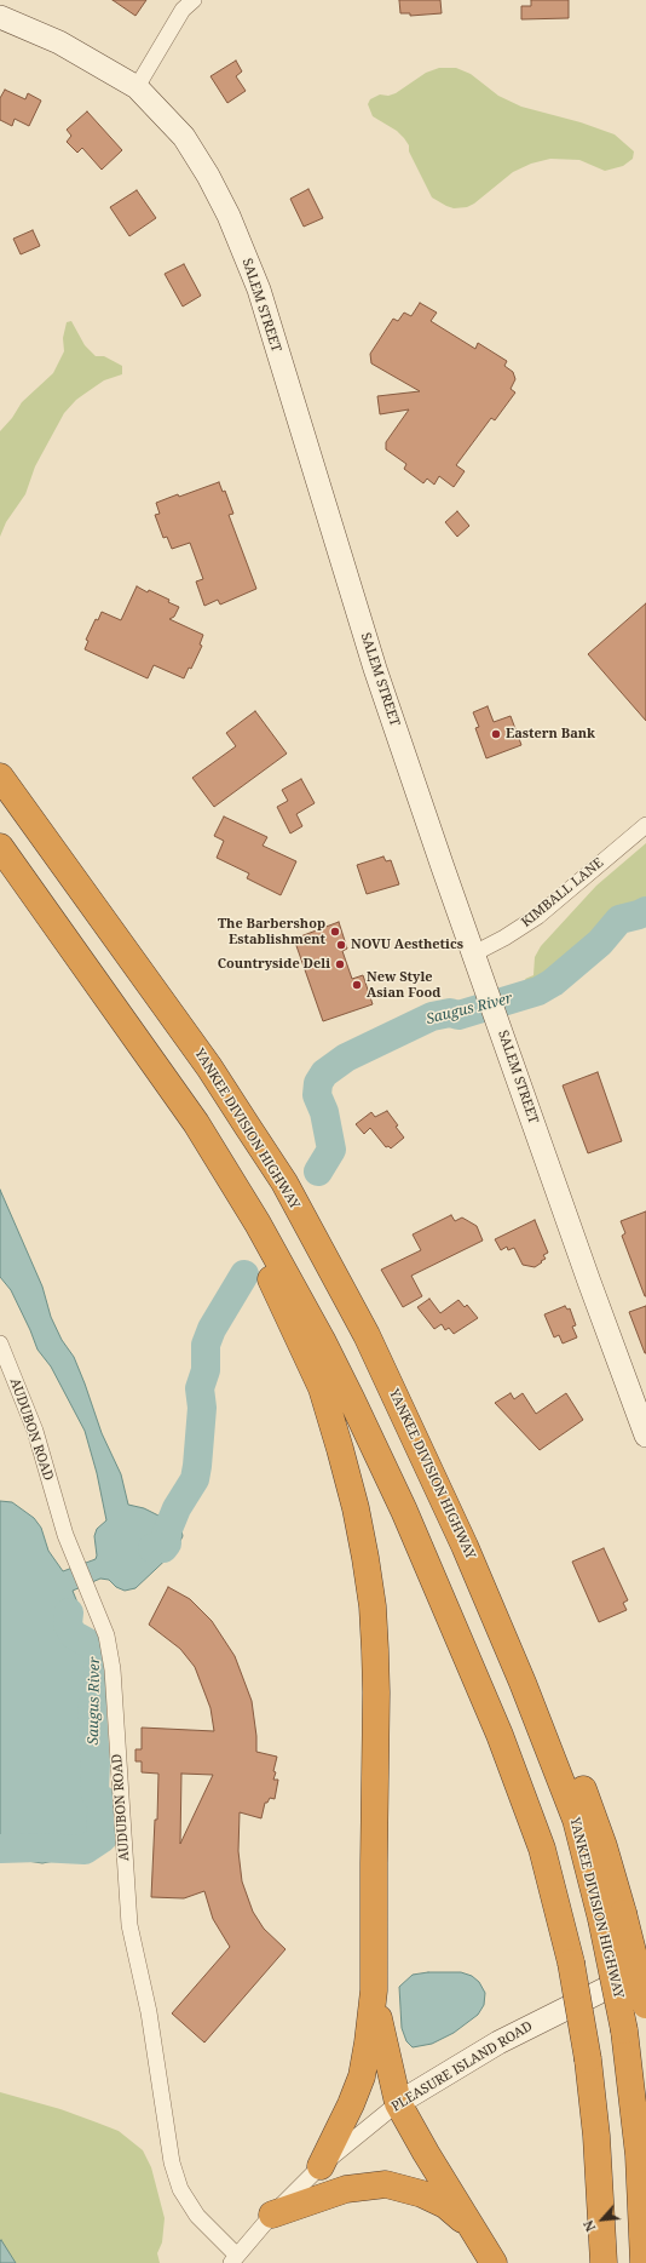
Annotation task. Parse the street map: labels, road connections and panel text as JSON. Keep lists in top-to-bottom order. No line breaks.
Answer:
{"streets":{"highway":["YANKEE DIVISION HIGHWAY"],"main road":["SALEM STREET","PLEASURE ISLAND ROAD"],"street":["KIMBALL LANE","AUDUBON ROAD"]},"crossings":[["SALEM STREET","KIMBALL LANE"],["AUDUBON ROAD","PLEASURE ISLAND ROAD"]],"water":["Saugus River"],"places":["Eastern Bank","The Barbershop Establishment","NOVU Aesthetics","Countryside Deli","New Style Asian Food"],"north":"bottom left"}
